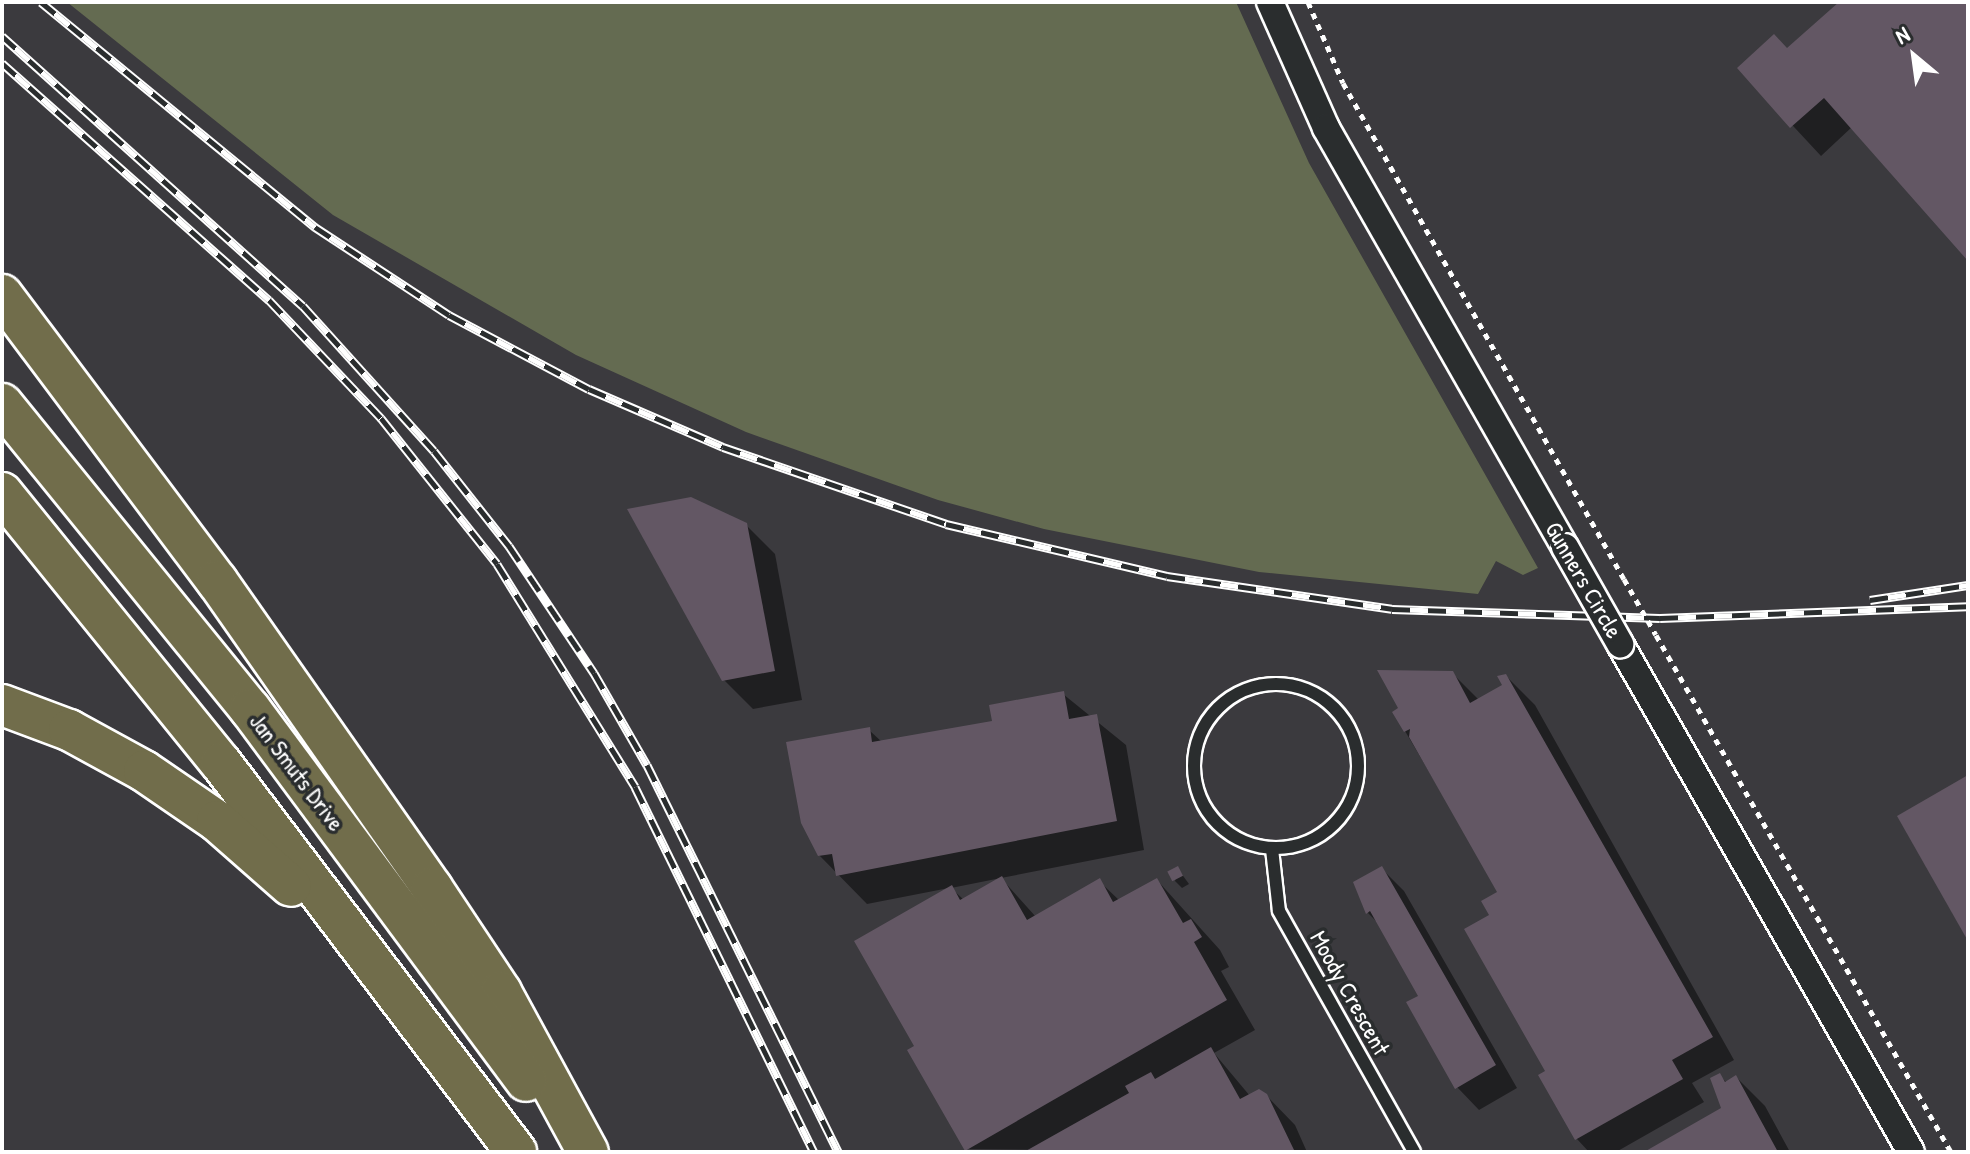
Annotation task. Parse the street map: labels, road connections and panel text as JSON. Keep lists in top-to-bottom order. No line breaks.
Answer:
{"streets":{"main road":["Jan Smuts Drive"],"street":["Gunners Circle"],"lane":["Moody Crescent"]},"north":"top left"}
